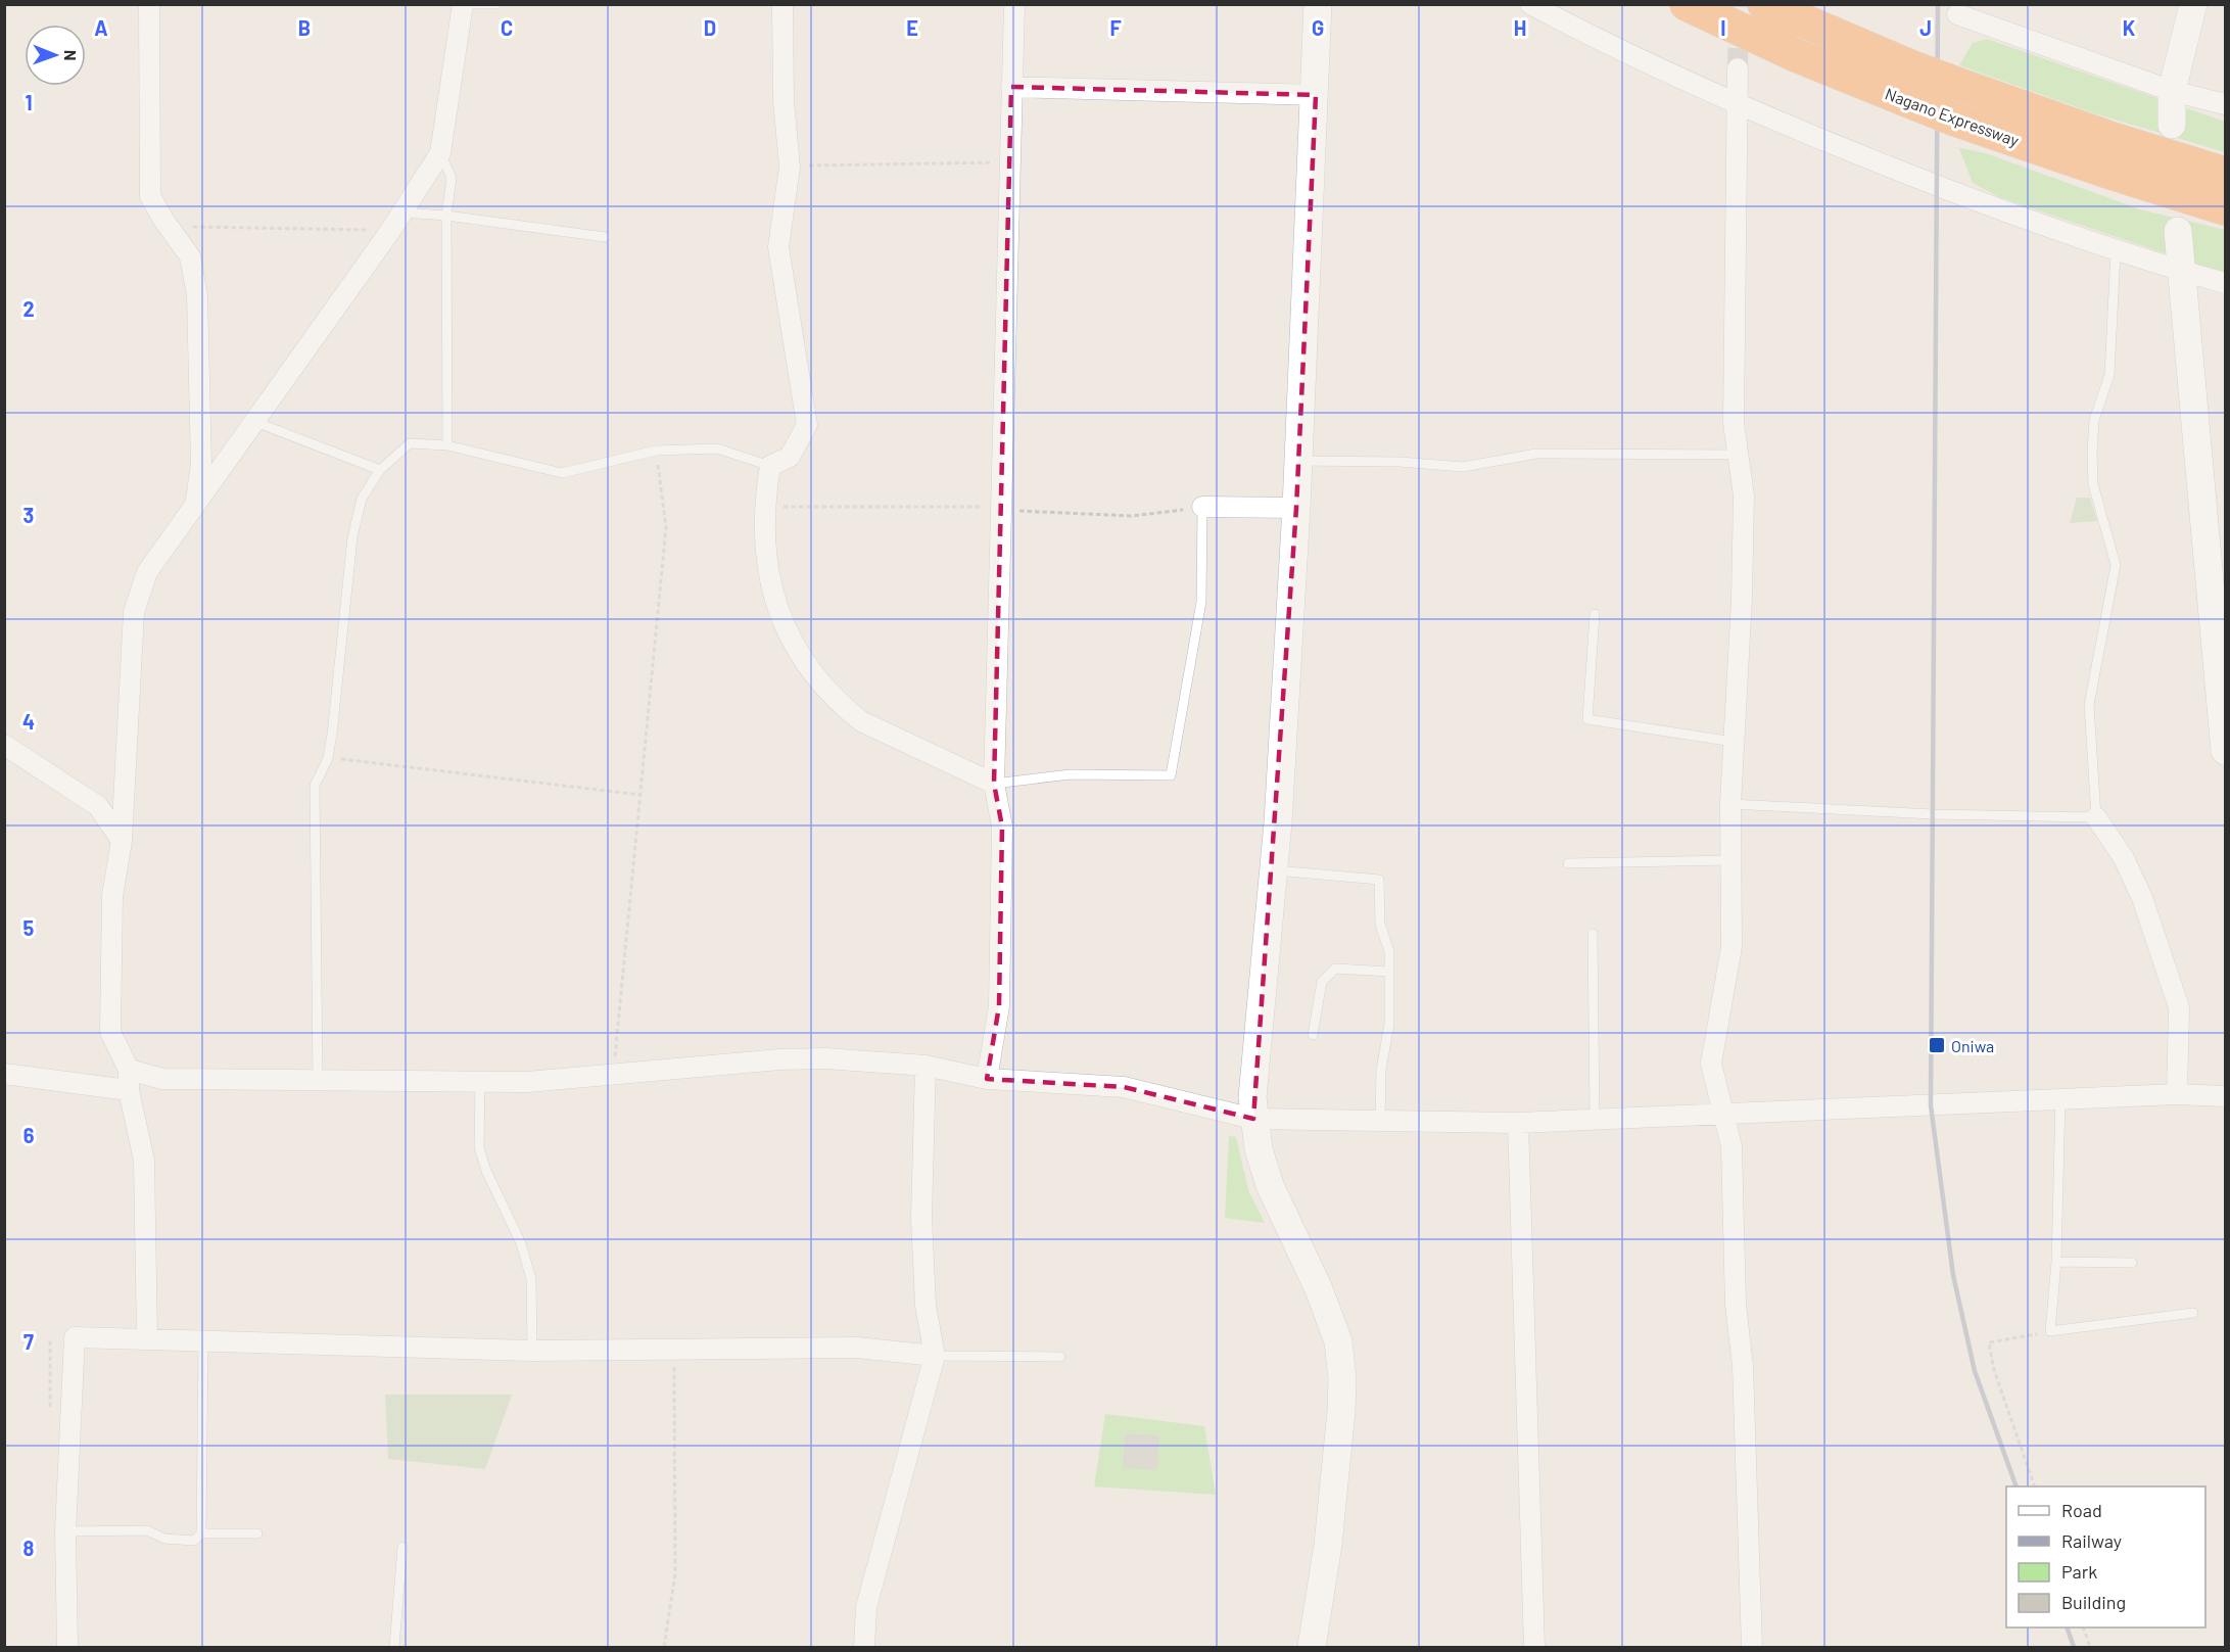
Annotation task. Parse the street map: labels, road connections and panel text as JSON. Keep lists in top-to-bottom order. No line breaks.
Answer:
{"streets":{"highway":["Nagano Expressway"]},"places":{"transit":["Oniwa"]},"legend":["Road","Railway","Park","Building"],"north":"right","grid":{"columns":["A","B","C","D","E","F","G","H","I","J","K"],"rows":["1","2","3","4","5","6","7","8"]}}
